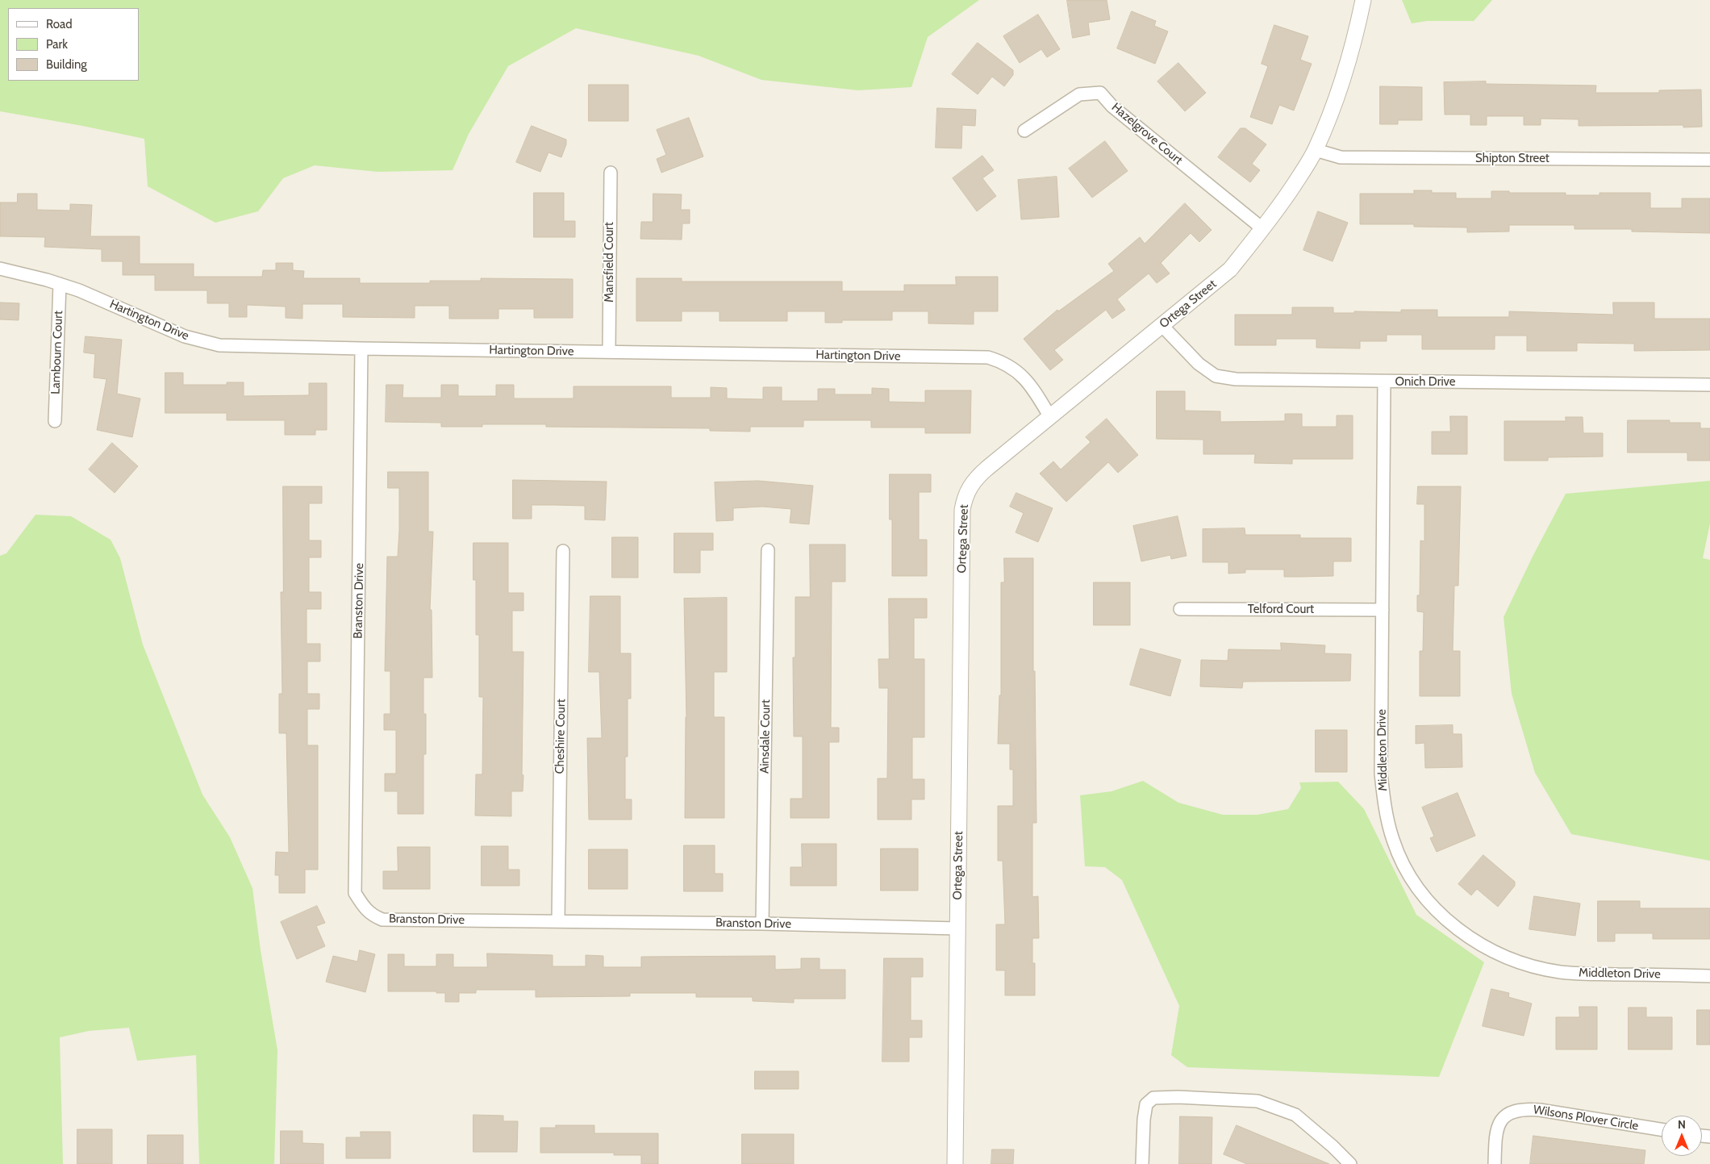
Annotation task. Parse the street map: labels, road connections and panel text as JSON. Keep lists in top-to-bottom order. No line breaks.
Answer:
{"streets":{"street":["Hazelgrove Court","Shipton Street","Mansfield Court","Ortega Street","Hartington Drive","Lambourn Court","Onich Drive","Branston Drive","Telford Court","Cheshire Court","Ainsdale Court","Middleton Drive","Wilsons Plover Circle"]},"crossings":[["Hazelgrove Court","Ortega Street"],["Shipton Street","Ortega Street"],["Mansfield Court","Hartington Drive"],["Ortega Street","Hartington Drive"],["Ortega Street","Onich Drive"],["Ortega Street","Branston Drive"],["Hartington Drive","Lambourn Court"],["Hartington Drive","Branston Drive"],["Onich Drive","Middleton Drive"],["Branston Drive","Cheshire Court"],["Branston Drive","Ainsdale Court"],["Telford Court","Middleton Drive"]],"legend":["Road","Park","Building"],"north":"top"}
